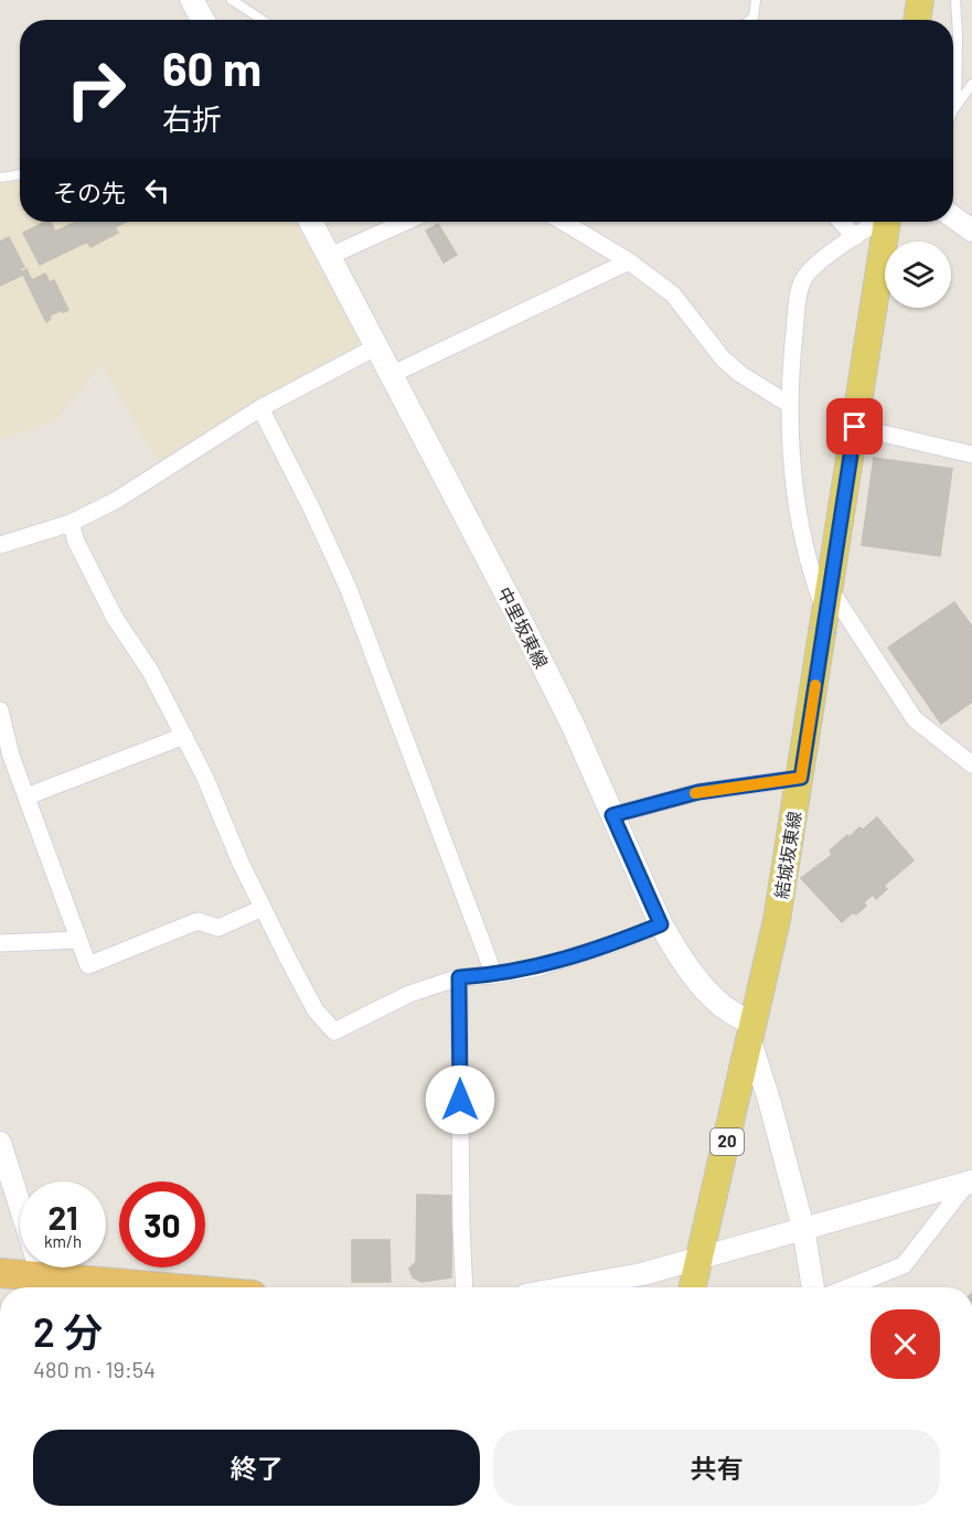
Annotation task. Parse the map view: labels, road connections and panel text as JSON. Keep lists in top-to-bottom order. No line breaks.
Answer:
{"streets":{"main road":["中里坂東線","結城坂東線","20"]},"crossings":[["中里坂東線","結城坂東線"]],"page":{"turn":["60 m","右折"],"then":"その先","speed":"21 km/h","limit":"30","heading":["2 分","480 m · 19:54"],"buttons":["終了","共有"]}}
